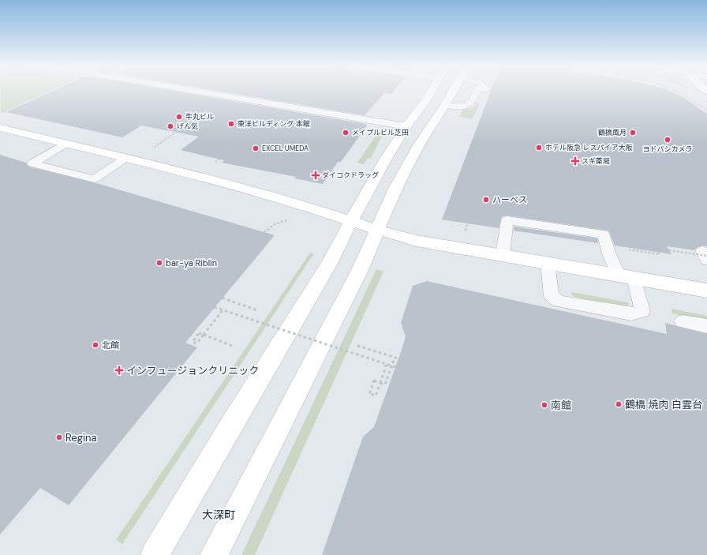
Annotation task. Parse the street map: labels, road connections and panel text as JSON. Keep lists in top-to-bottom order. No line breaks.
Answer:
{"districts":["大深町"],"places":{"other":["牛丸ビル","東洋ビルディング 本館","げん気","メイプルビル芝田","鶴橋風月","ヨドバシカメラ","ホテル阪急 レスパイア大阪","EXCEL UMEDA","ハーベス","bar-ya Riblin","北館","鶴橋 焼肉 白雲台","南館","Regina"],"health":["スギ薬局","ダイコクドラッグ","インフュージョンクリニック"]}}
